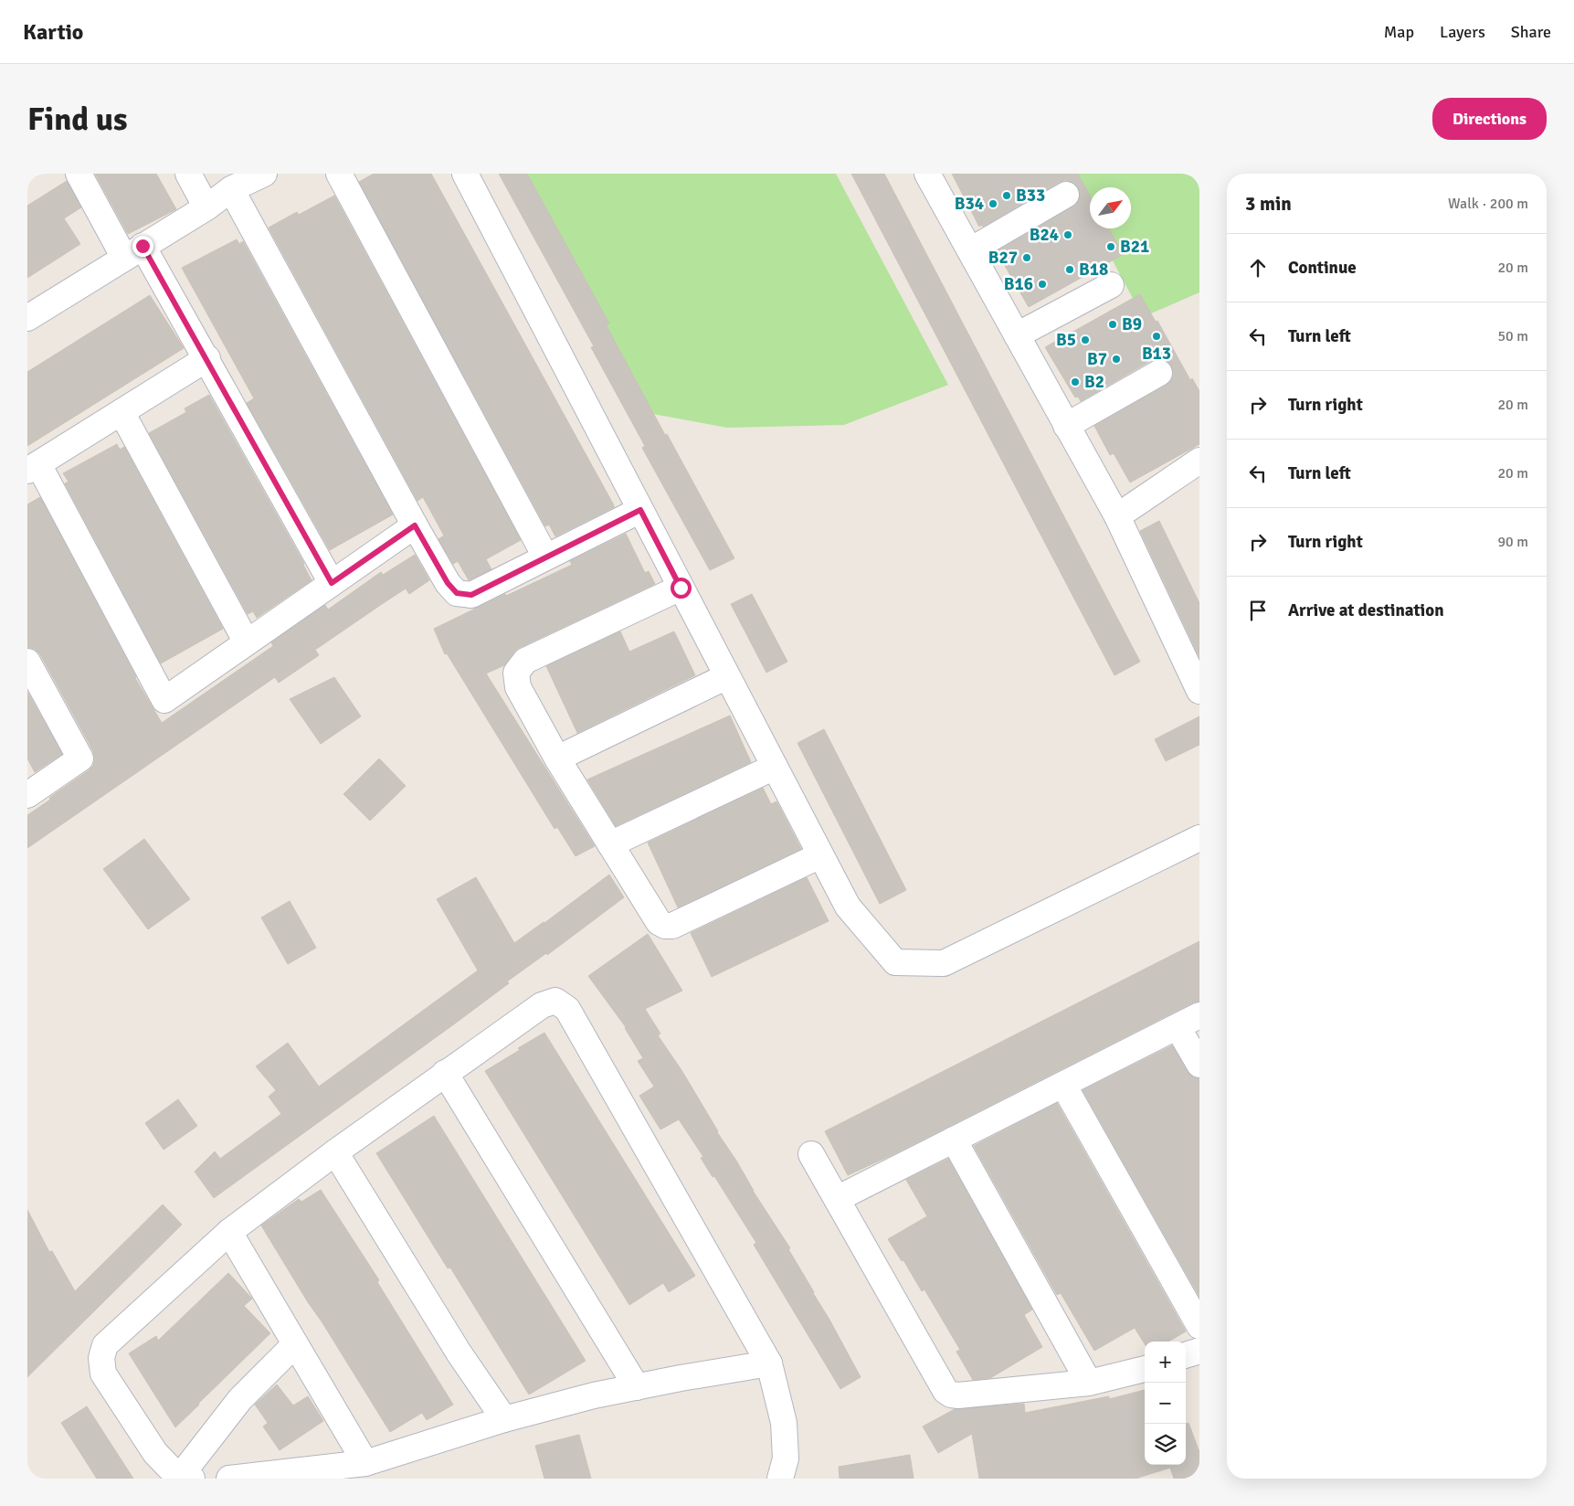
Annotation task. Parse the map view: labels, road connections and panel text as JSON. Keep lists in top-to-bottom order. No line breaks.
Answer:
{"places":["B33","B34","B24","B21","B27","B18","B16","B9","B13","B5","B7","B2"],"north":"top right","page":{"header":"Kartio","nav":["Map","Layers","Share"],"buttons":"Directions","title":"Find us","heading":["3 min","Walk · 200 m"],"list":[["Continue","20 m"],["Turn left","50 m"],["Turn right","20 m"],["Turn left","20 m"],["Turn right","90 m"],"Arrive at destination"],"map_buttons":["+","−"]}}
